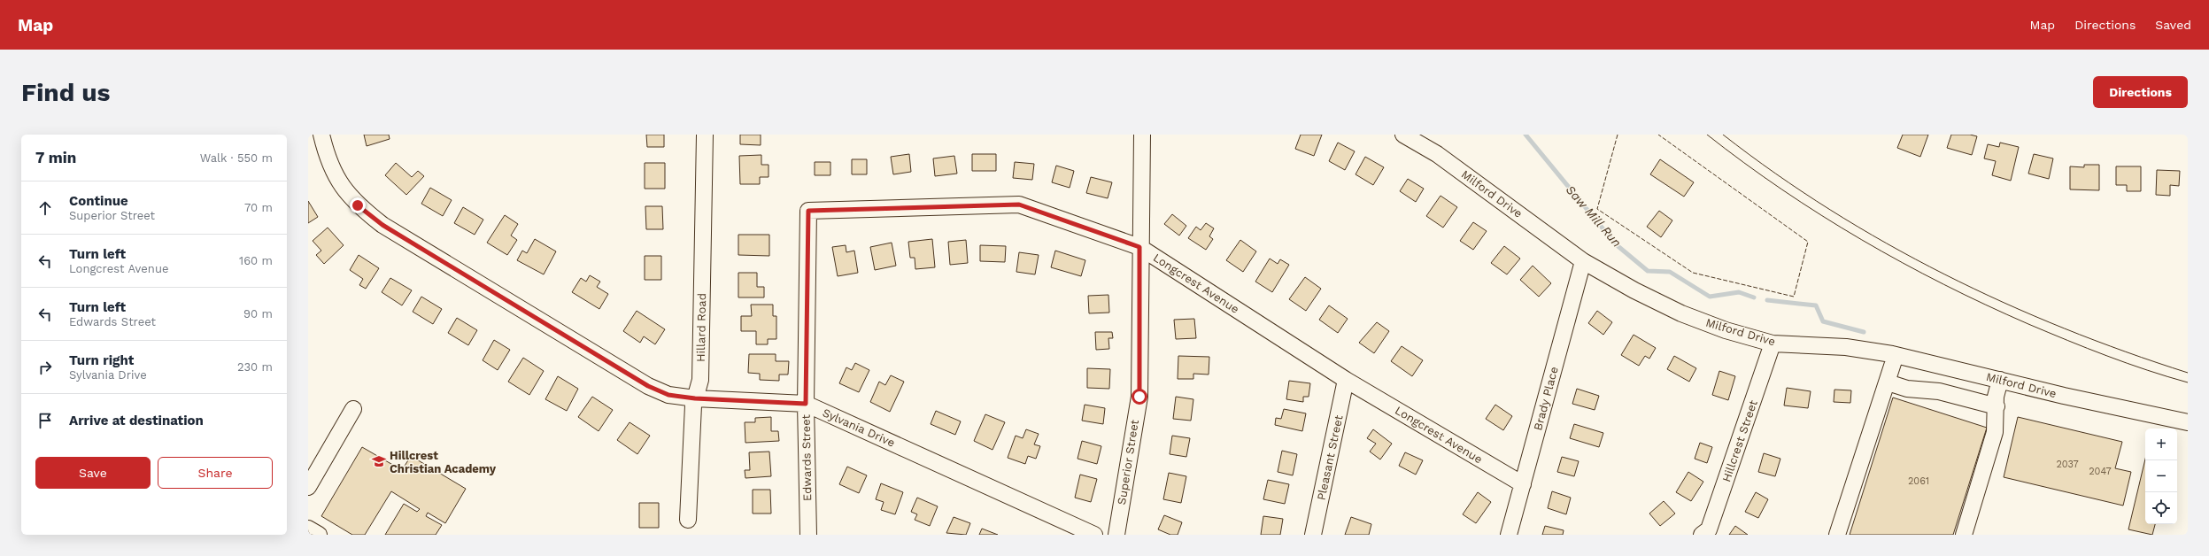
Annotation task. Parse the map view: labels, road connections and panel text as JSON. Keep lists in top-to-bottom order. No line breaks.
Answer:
{"streets":{"street":["Milford Drive","Longcrest Avenue","Hillard Road","Brady Place","Sylvania Drive","Hillcrest Street","Edwards Street","Pleasant Street","Superior Street"]},"crossings":[["Milford Drive","Brady Place"],["Milford Drive","Hillcrest Street"],["Longcrest Avenue","Brady Place"],["Longcrest Avenue","Edwards Street"],["Longcrest Avenue","Pleasant Street"],["Longcrest Avenue","Superior Street"],["Hillard Road","Sylvania Drive"],["Sylvania Drive","Edwards Street"]],"water":["Saw Mill Run"],"places":{"school or university":["Hillcrest Christian Academy"]},"house_numbers":["2037","2047","2061"],"page":{"header":"Map","nav":["Map","Directions","Saved"],"buttons":["Directions",["Save","Share"]],"title":"Find us","heading":["7 min","Walk · 550 m"],"list":[["Continue","Superior Street","70 m"],["Turn left","Longcrest Avenue","160 m"],["Turn left","Edwards Street","90 m"],["Turn right","Sylvania Drive","230 m"],"Arrive at destination"],"map_buttons":["+","−"]}}
